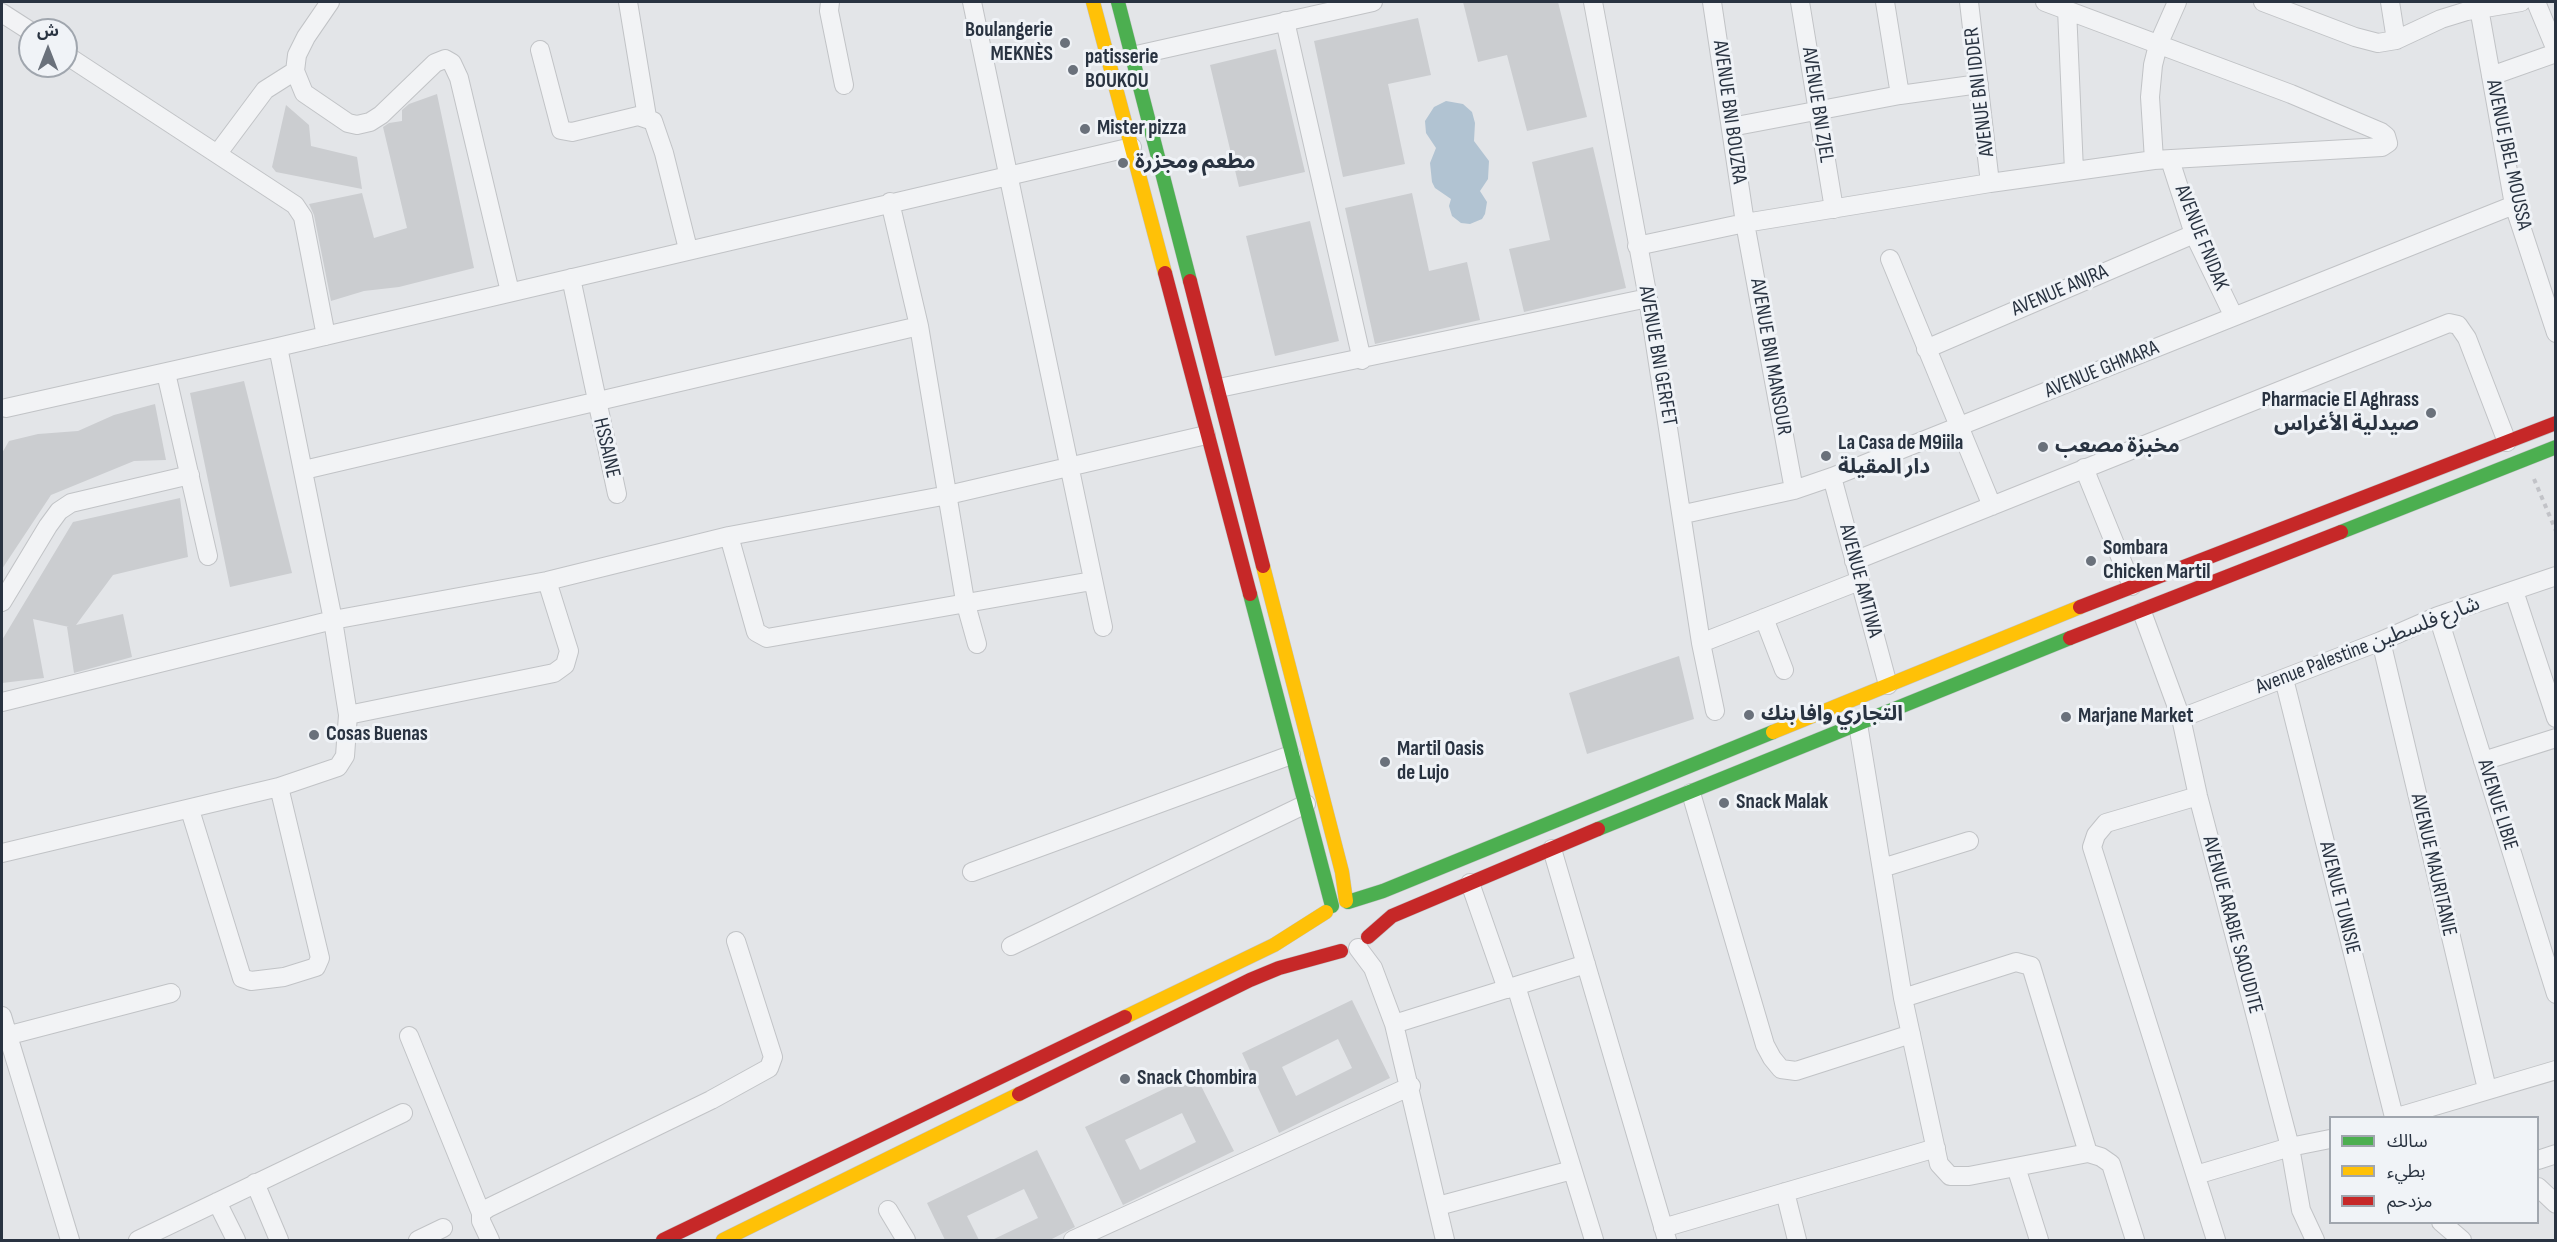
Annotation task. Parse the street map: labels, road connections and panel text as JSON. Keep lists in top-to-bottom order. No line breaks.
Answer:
{"streets":{"street":["AVENUE BNI IDDER","AVENUE BNI ZJEL","AVENUE BNI BOUZRA","AVENUE JBEL MOUSSA","AVENUE FNIDAK","AVENUE ANJRA","AVENUE BNI GERFET","AVENUE BNI MANSOUR","AVENUE GHMARA","HSSAINE","AVENUE AMTIWA","Avenue Palestine شارع فلسطين","AVENUE LIBIE","AVENUE MAURITANIE","AVENUE TUNISIE","AVENUE ARABIE SAOUDITE"]},"crossings":[["AVENUE BNI BOUZRA","AVENUE BNI MANSOUR"],["AVENUE JBEL MOUSSA","AVENUE GHMARA"],["AVENUE FNIDAK","AVENUE ANJRA"],["AVENUE FNIDAK","AVENUE GHMARA"],["AVENUE BNI GERFET","AVENUE GHMARA"],["AVENUE BNI MANSOUR","AVENUE GHMARA"],["AVENUE GHMARA","AVENUE AMTIWA"],["Avenue Palestine شارع فلسطين","AVENUE LIBIE"],["Avenue Palestine شارع فلسطين","AVENUE MAURITANIE"],["Avenue Palestine شارع فلسطين","AVENUE TUNISIE"],["Avenue Palestine شارع فلسطين","AVENUE ARABIE SAOUDITE"]],"places":["Boulangerie MEKNÈS","patisserie BOUKOU","Mister pizza","مطعم ومجزرة","Pharmacie El Aghrass صيدلية الأغراس","مخبزة مصعب","La Casa de M9iila دار المقيلة","Sombara Chicken Martil","التجاري وافا بنك","Marjane Market","Cosas Buenas","Martil Oasis de Lujo","Snack Malak","Snack Chombira"],"legend":["سالك","بطيء","مزدحم"],"north":"top"}
